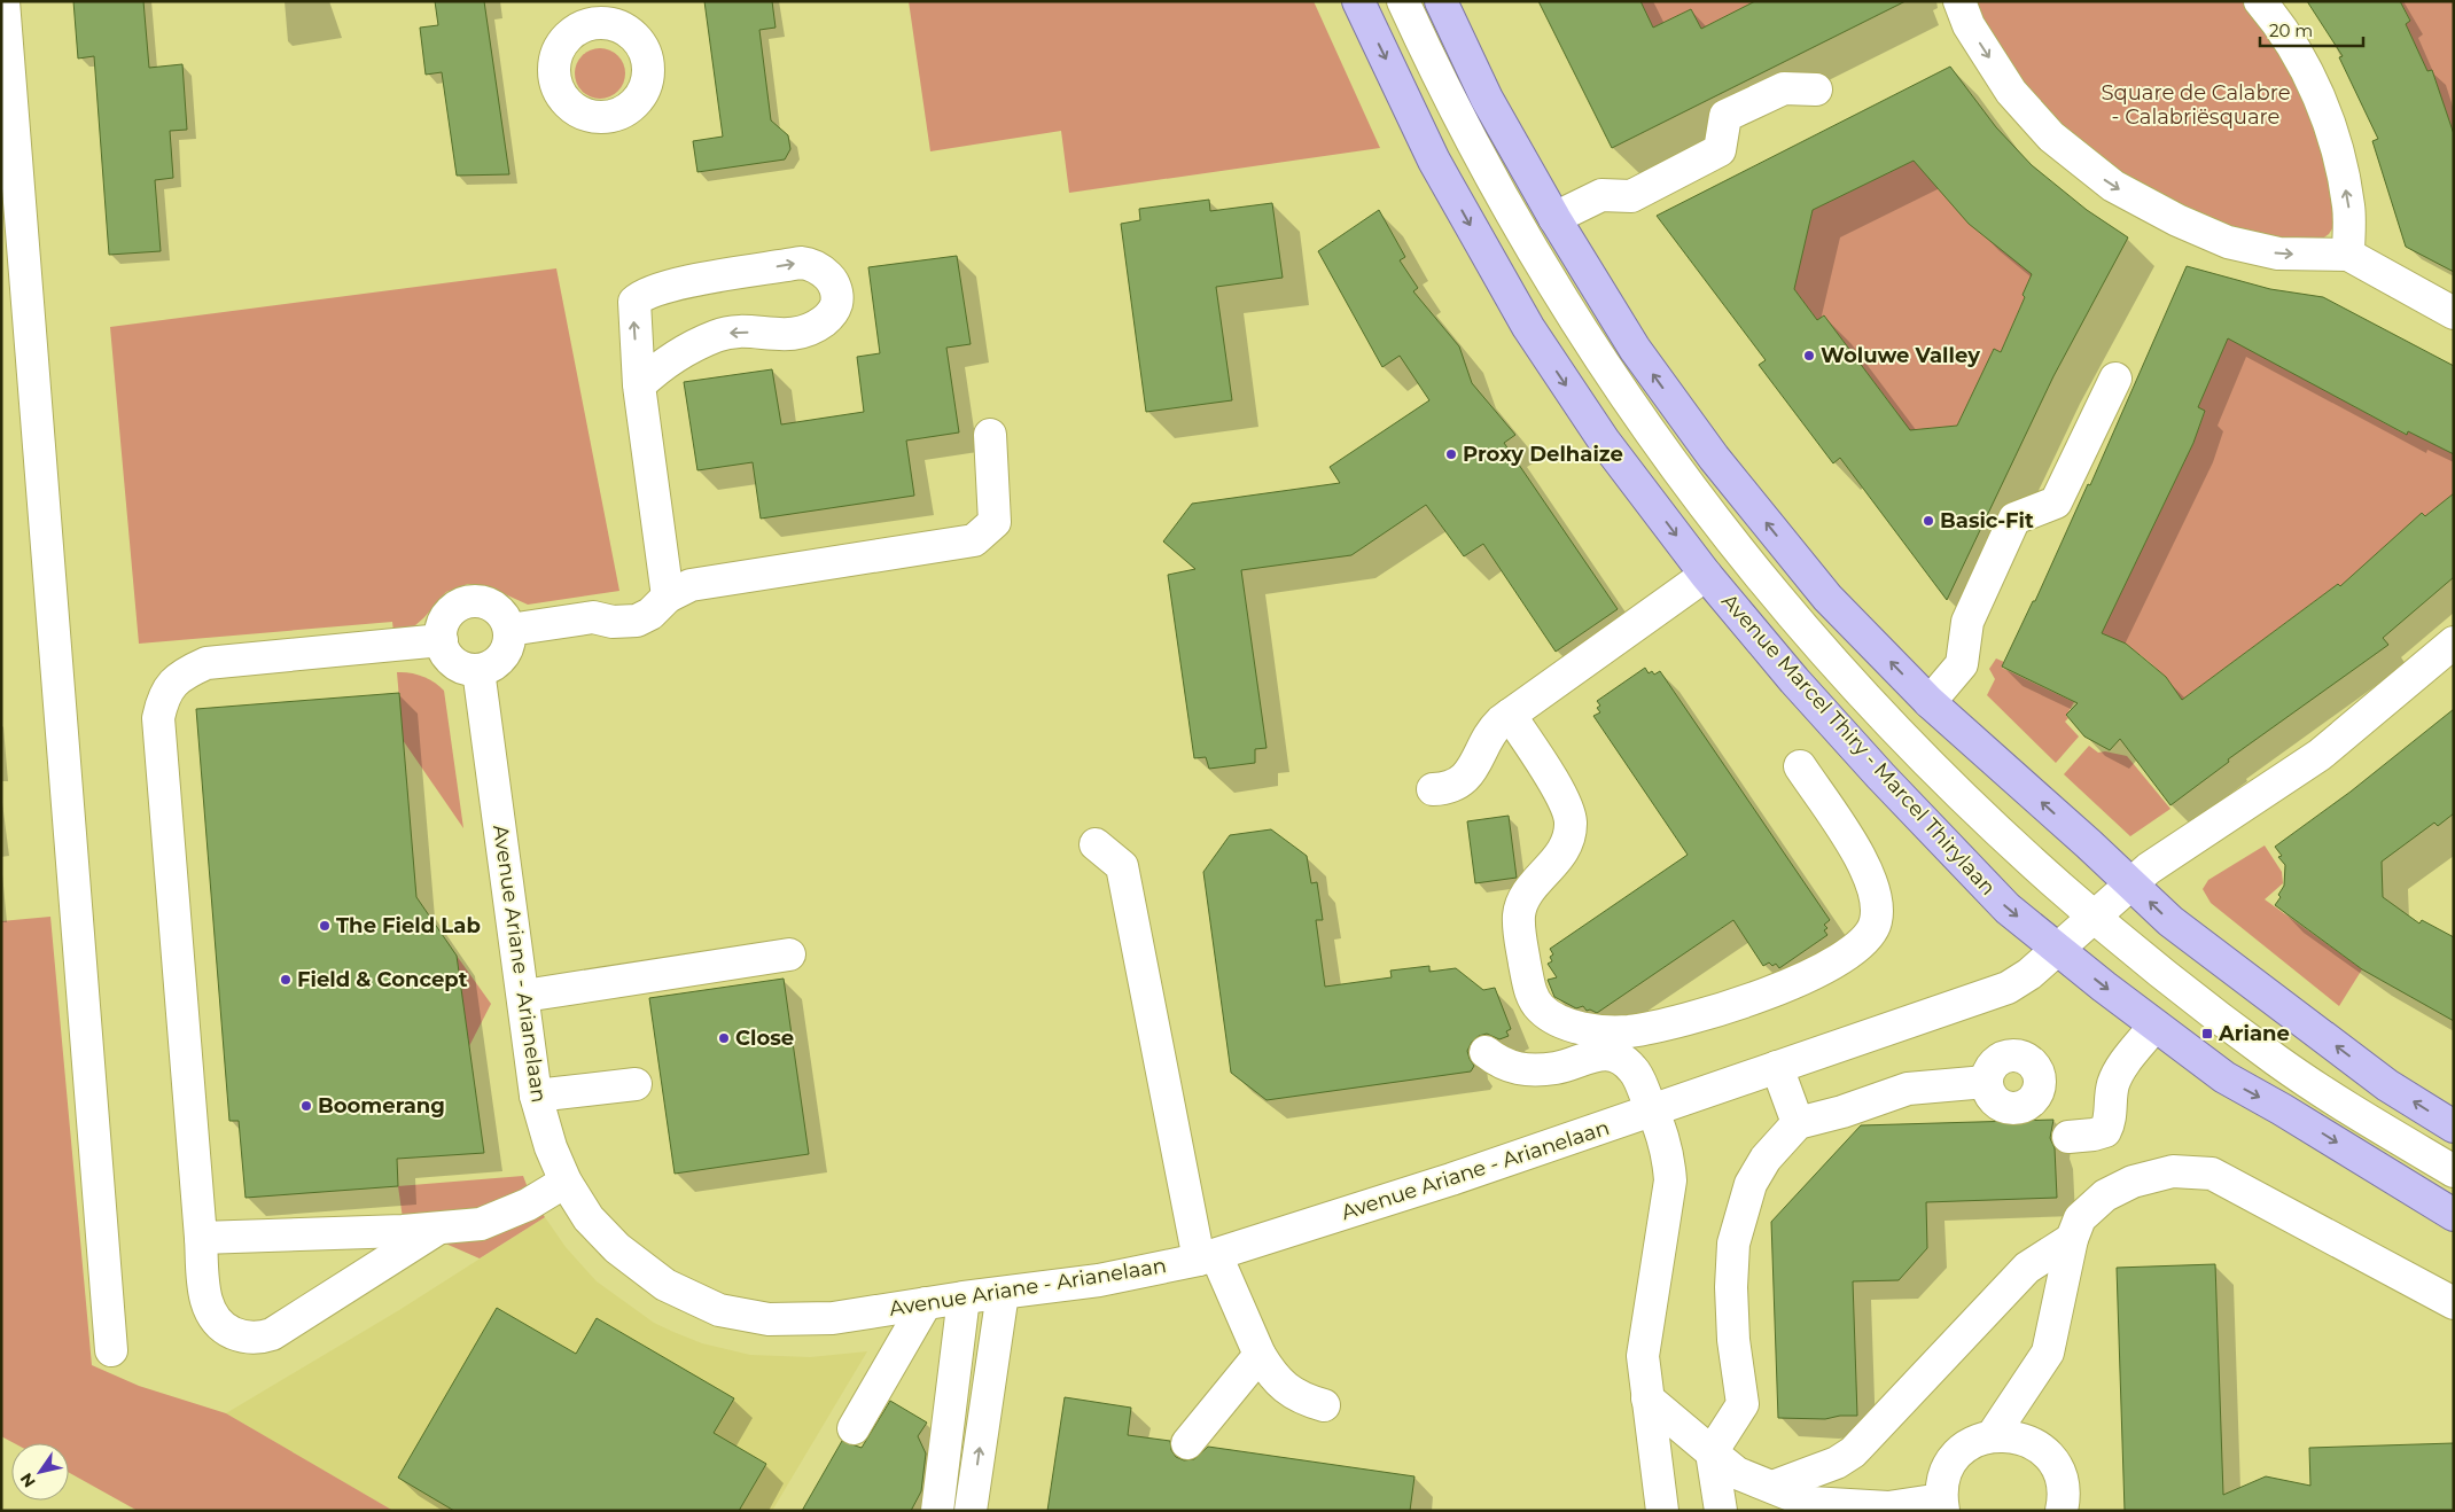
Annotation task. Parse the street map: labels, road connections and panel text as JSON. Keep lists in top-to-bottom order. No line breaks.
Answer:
{"streets":{"main road":["Avenue Marcel Thiry - Marcel Thirylaan"],"street":["Avenue Ariane - Arianelaan"]},"crossings":[["Avenue Marcel Thiry - Marcel Thirylaan","Avenue Ariane - Arianelaan"]],"parks":["Square de Calabre - Calabriësquare"],"places":{"other":["Woluwe Valley","Proxy Delhaize","Basic-Fit","The Field Lab","Field & Concept","Close","Boomerang"],"transit":["Ariane"]},"scale_bar":"20 m","north":"bottom left"}
